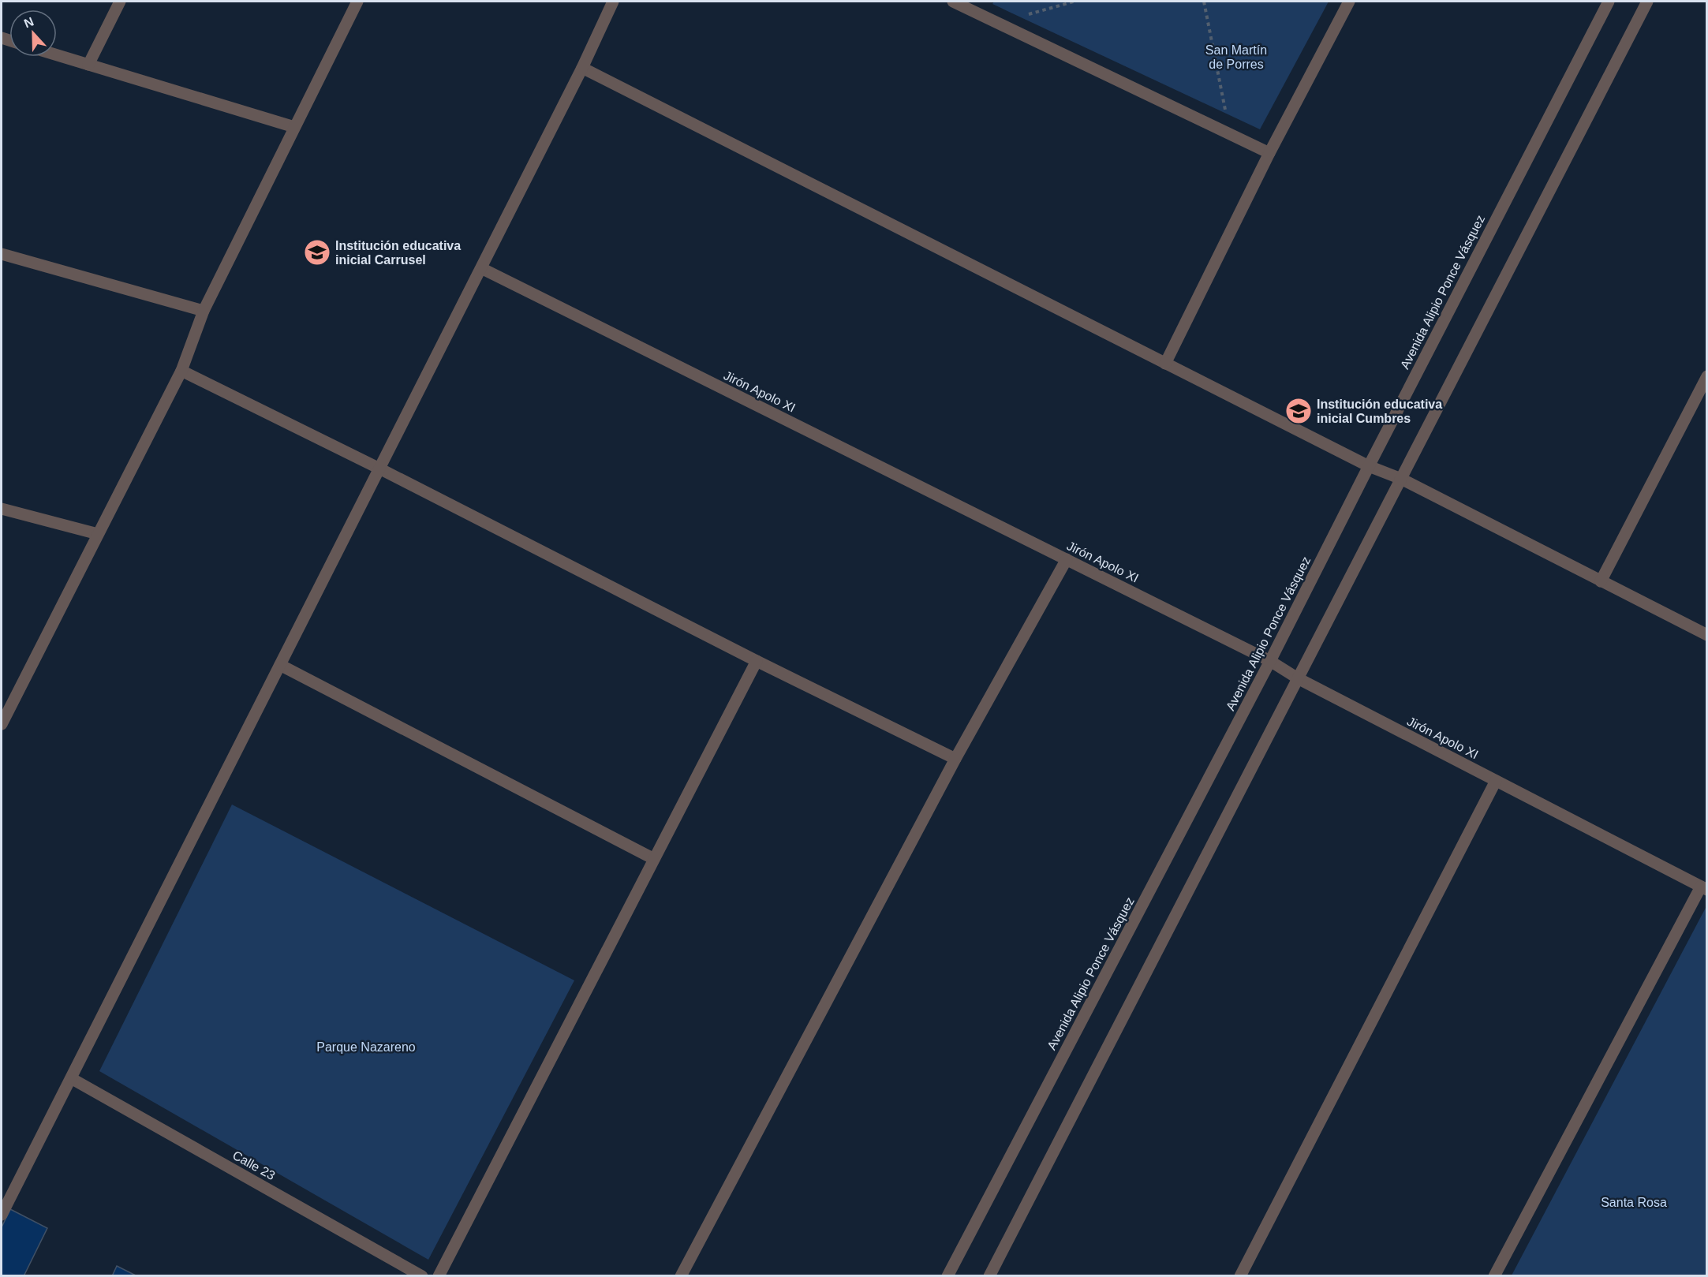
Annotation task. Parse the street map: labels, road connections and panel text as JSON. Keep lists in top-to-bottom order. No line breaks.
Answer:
{"streets":{"street":["Avenida Alipio Ponce Vásquez","Jirón Apolo XI","Calle 23"]},"crossings":[["Avenida Alipio Ponce Vásquez","Jirón Apolo XI"]],"parks":["San Martín de Porres","Parque Nazareno","Santa Rosa"],"places":{"school or university":["Institución educativa inicial Carrusel","Institución educativa inicial Cumbres"]},"north":"top"}
